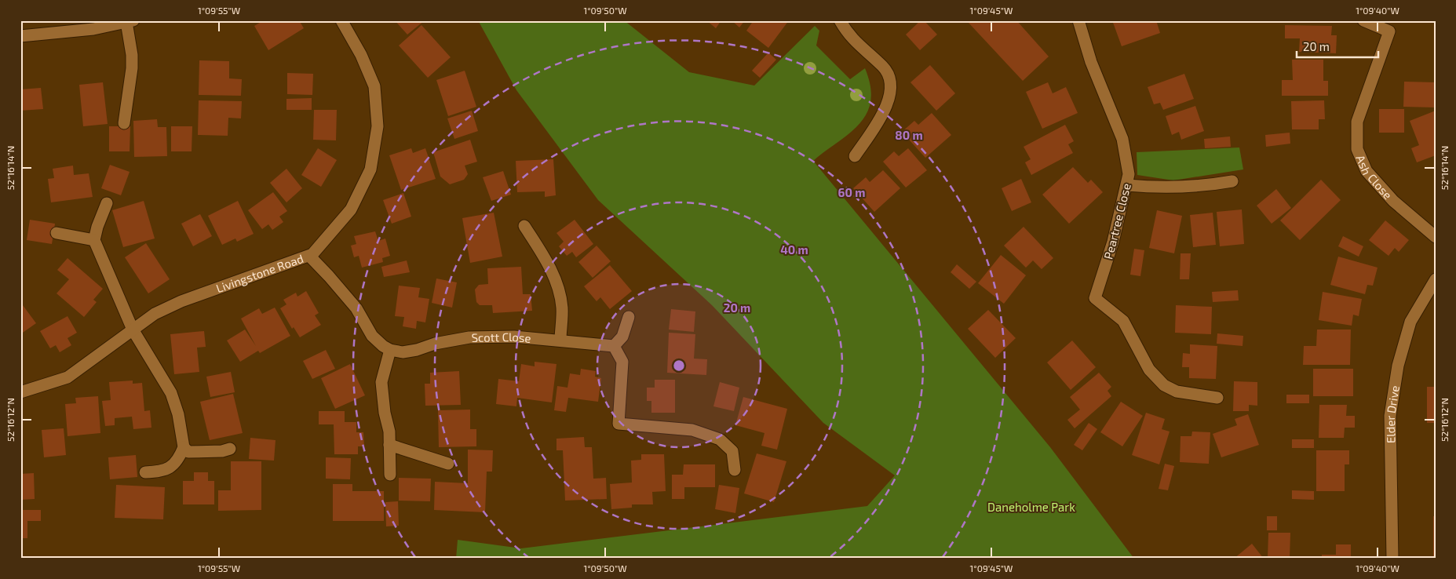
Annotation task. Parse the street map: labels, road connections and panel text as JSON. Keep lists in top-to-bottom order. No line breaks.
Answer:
{"streets":{"street":["Ash Close","Peartree Close","Livingstone Road","Scott Close","Elder Drive"]},"parks":["Daneholme Park"],"scale_bar":"20 m","coordinates":["1°09'55\"W","1°09'50\"W","1°09'45\"W","1°09'40\"W","52°16'14\"N","52°16'12\"N"],"rings":["80 m","60 m","40 m","20 m"]}
